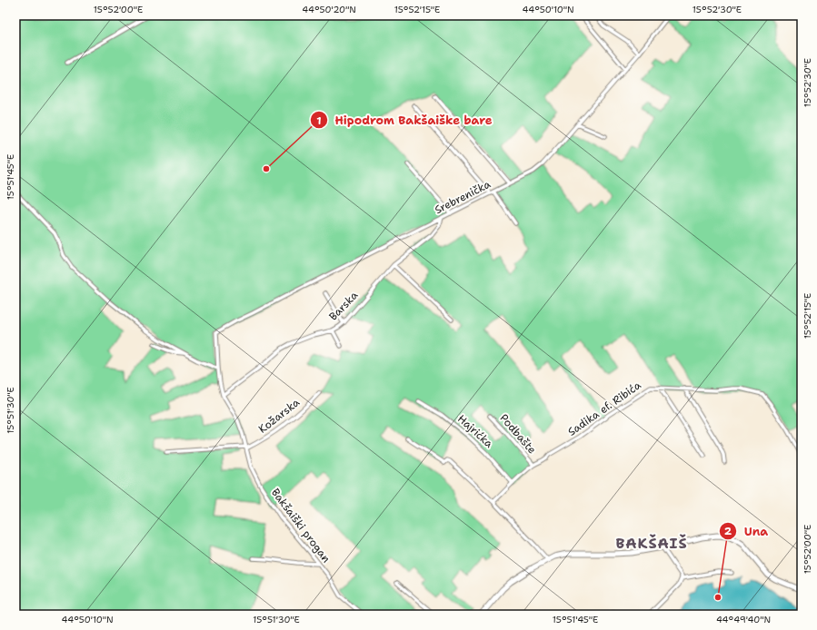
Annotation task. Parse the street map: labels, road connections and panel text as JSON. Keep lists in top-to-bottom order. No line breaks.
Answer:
{"streets":{"street":["Srebrenička","Barska","Sadika ef. Ribića","Kožarska","Hajrićka","Podbašte","Bakšaiški progan"]},"crossings":[["Srebrenička","Barska"],["Srebrenička","Bakšaiški progan"],["Barska","Bakšaiški progan"],["Sadika ef. Ribića","Hajrićka"],["Sadika ef. Ribića","Podbašte"],["Kožarska","Bakšaiški progan"]],"districts":["BAKŠAIŠ"],"places":["Hipodrom Bakšaiške bare","Una"],"coordinates":["15°52'00\"E","44°50'20\"N","15°52'15\"E","44°50'10\"N","15°52'30\"E","15°51'45\"E","15°51'30\"E","44°49'40\"N"]}
